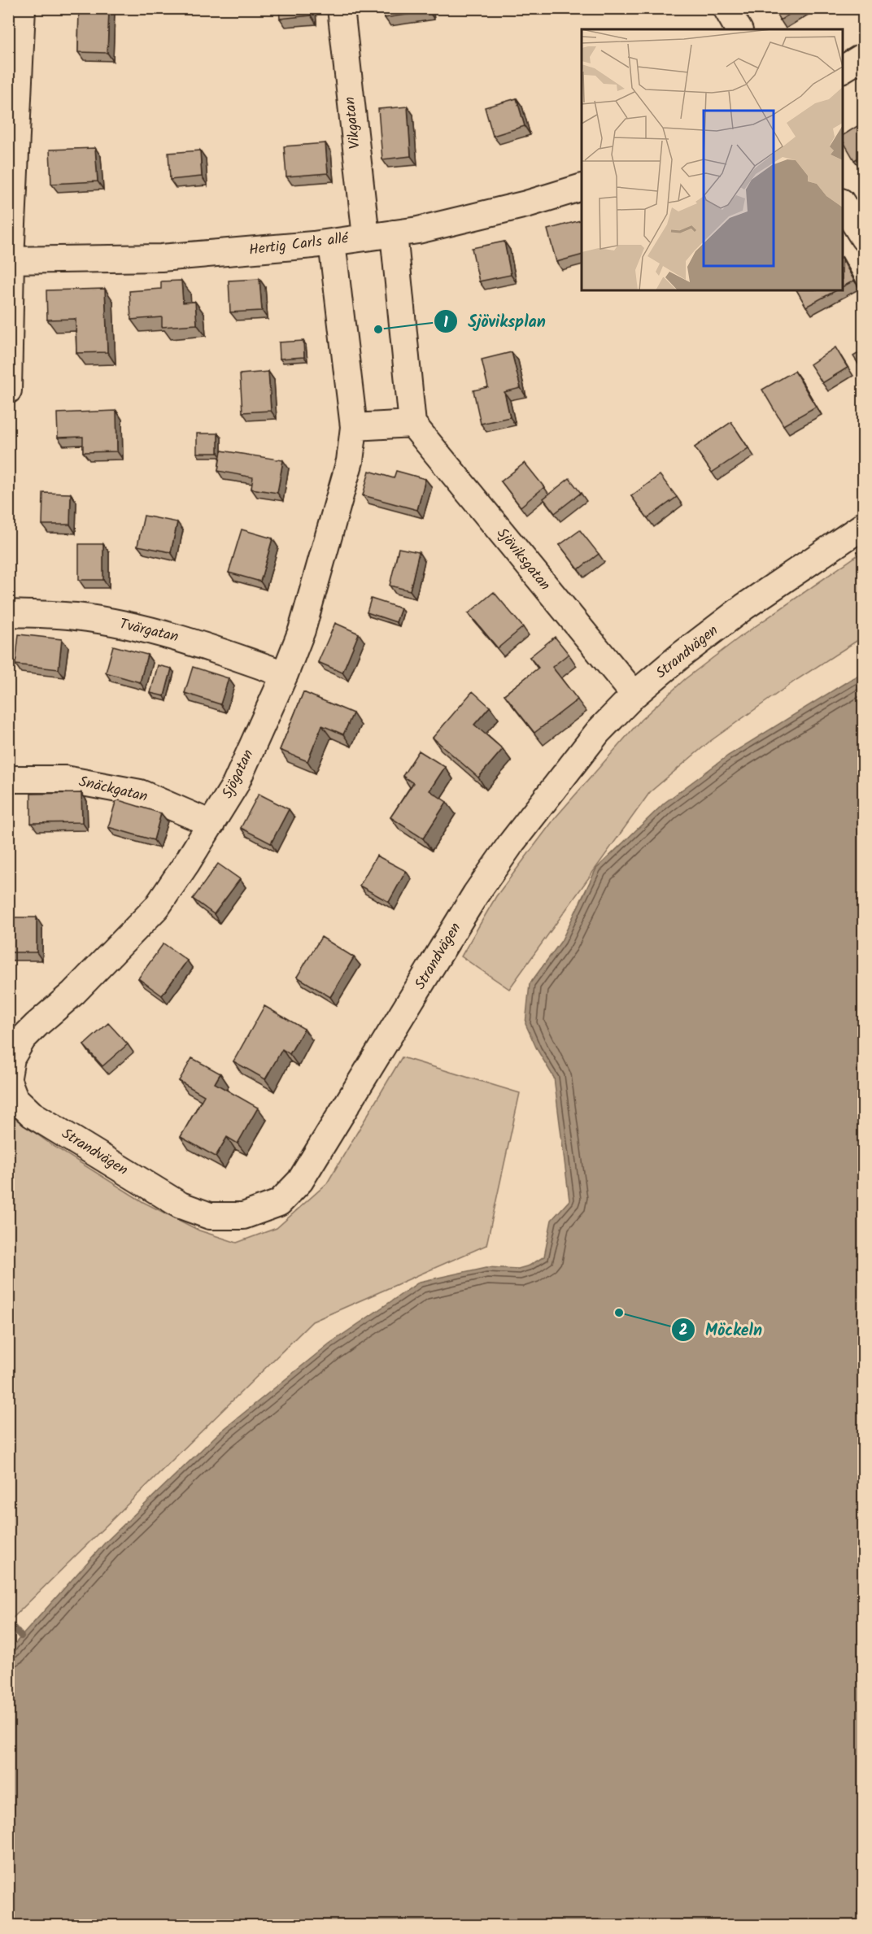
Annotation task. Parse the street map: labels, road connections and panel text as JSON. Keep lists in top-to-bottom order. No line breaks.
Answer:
{"streets":{"street":["Vikgatan","Hertig Carls allé","Sjöviksgatan","Tvärgatan","Strandvägen","Sjögatan","Snäckgatan"]},"crossings":[["Vikgatan","Hertig Carls allé"],["Hertig Carls allé","Sjögatan"],["Sjöviksgatan","Strandvägen"],["Tvärgatan","Sjögatan"],["Strandvägen","Sjögatan"],["Sjögatan","Snäckgatan"]],"places":["Sjöviksplan","Möckeln"]}
